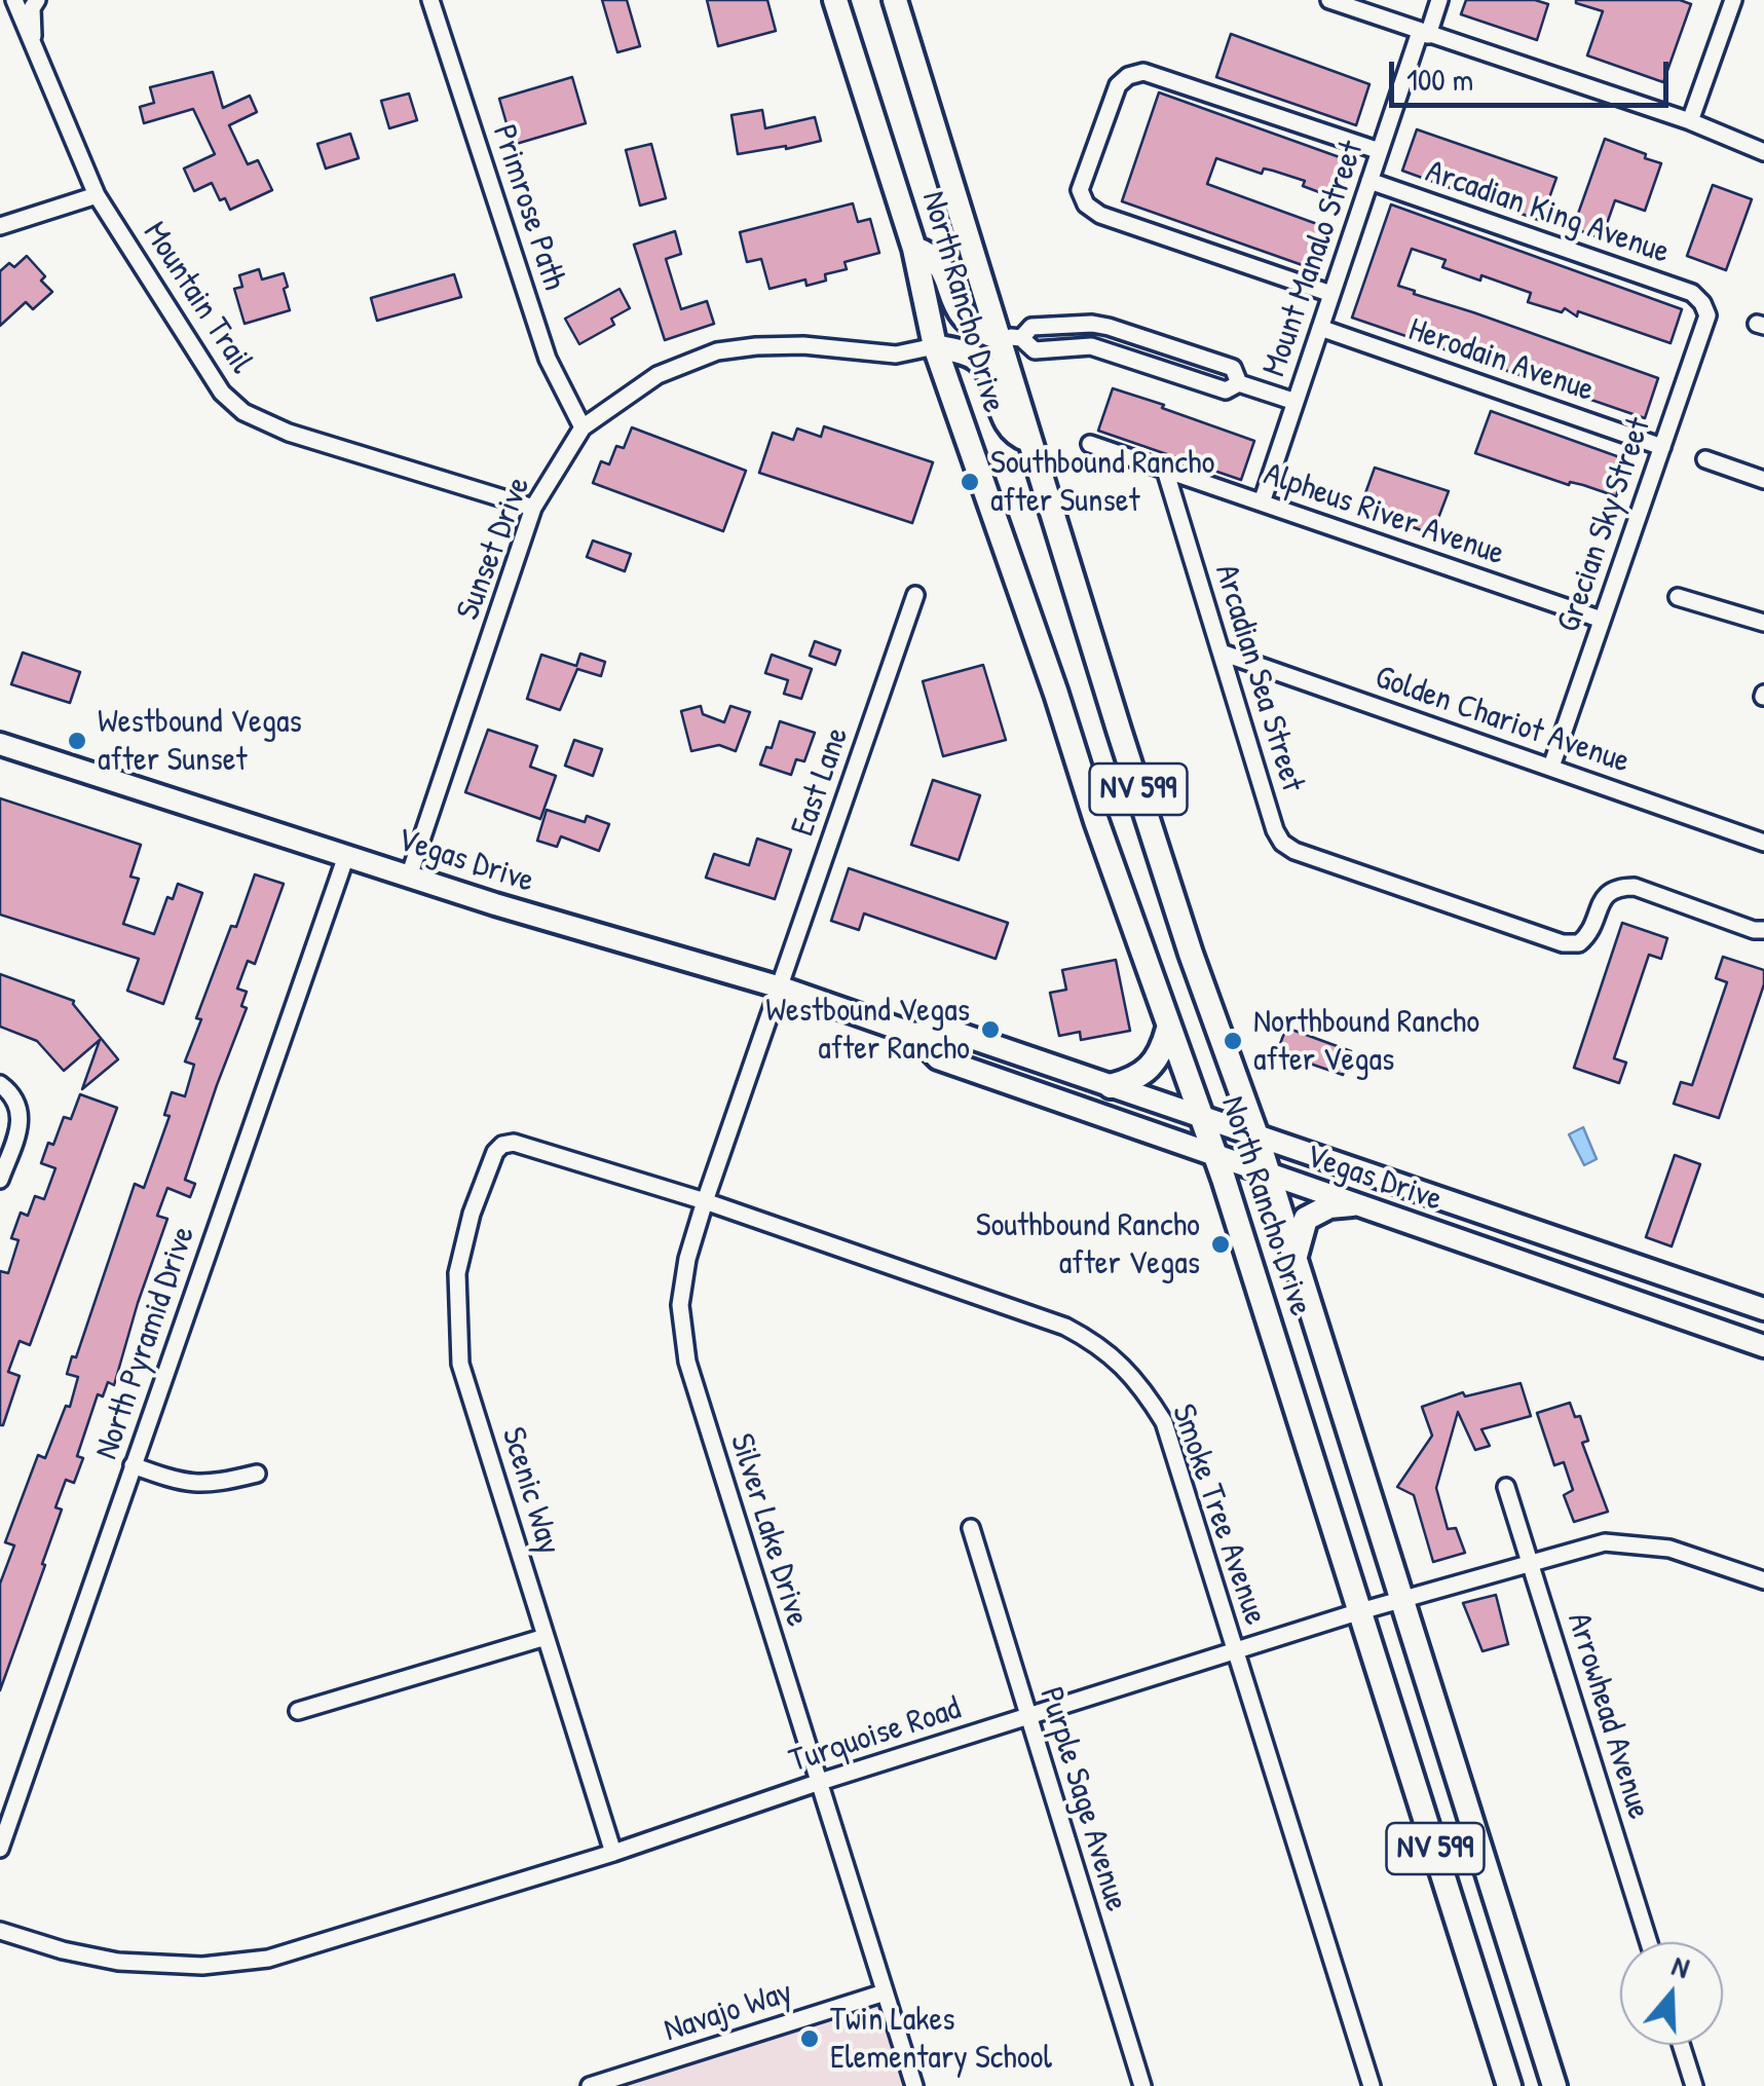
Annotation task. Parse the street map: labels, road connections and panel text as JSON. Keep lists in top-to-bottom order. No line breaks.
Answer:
{"streets":{"main road":["North Rancho Drive","NV 599","Vegas Drive"],"street":["Primrose Path","Arcadian King Avenue","Mount Manalo Street","Mountain Trail","Herodain Avenue","Alpheus River Avenue","Grecian Sky Street","Sunset Drive","Arcadian Sea Street","Golden Chariot Avenue","East Lane","North Pyramid Drive","Scenic Way","Smoke Tree Avenue","Silver Lake Drive","Arrowhead Avenue","Turquoise Road","Purple Sage Avenue","Navajo Way"]},"crossings":[["Primrose Path","Sunset Drive"],["Arcadian King Avenue","Mount Manalo Street"],["Arcadian King Avenue","Grecian Sky Street"],["Mount Manalo Street","Herodain Avenue"],["Mount Manalo Street","Alpheus River Avenue"],["Mountain Trail","Sunset Drive"],["North Rancho Drive","Sunset Drive"],["North Rancho Drive","Vegas Drive"],["North Rancho Drive","Turquoise Road"],["Herodain Avenue","Grecian Sky Street"],["Alpheus River Avenue","Grecian Sky Street"],["Alpheus River Avenue","Arcadian Sea Street"],["Grecian Sky Street","Golden Chariot Avenue"],["Sunset Drive","Vegas Drive"],["Arcadian Sea Street","Golden Chariot Avenue"],["East Lane","Vegas Drive"],["East Lane","Silver Lake Drive"],["Vegas Drive","North Pyramid Drive"],["Vegas Drive","Silver Lake Drive"],["Scenic Way","Smoke Tree Avenue"],["Scenic Way","Turquoise Road"],["Smoke Tree Avenue","Silver Lake Drive"],["Smoke Tree Avenue","Turquoise Road"],["Silver Lake Drive","Turquoise Road"],["Silver Lake Drive","Navajo Way"],["Arrowhead Avenue","Turquoise Road"],["Turquoise Road","Purple Sage Avenue"]],"places":["Southbound Rancho after Sunset","Westbound Vegas after Sunset","Westbound Vegas after Rancho","Northbound Rancho after Vegas","Southbound Rancho after Vegas","Twin Lakes Elementary School"],"scale_bar":"100 m","north":"top"}
